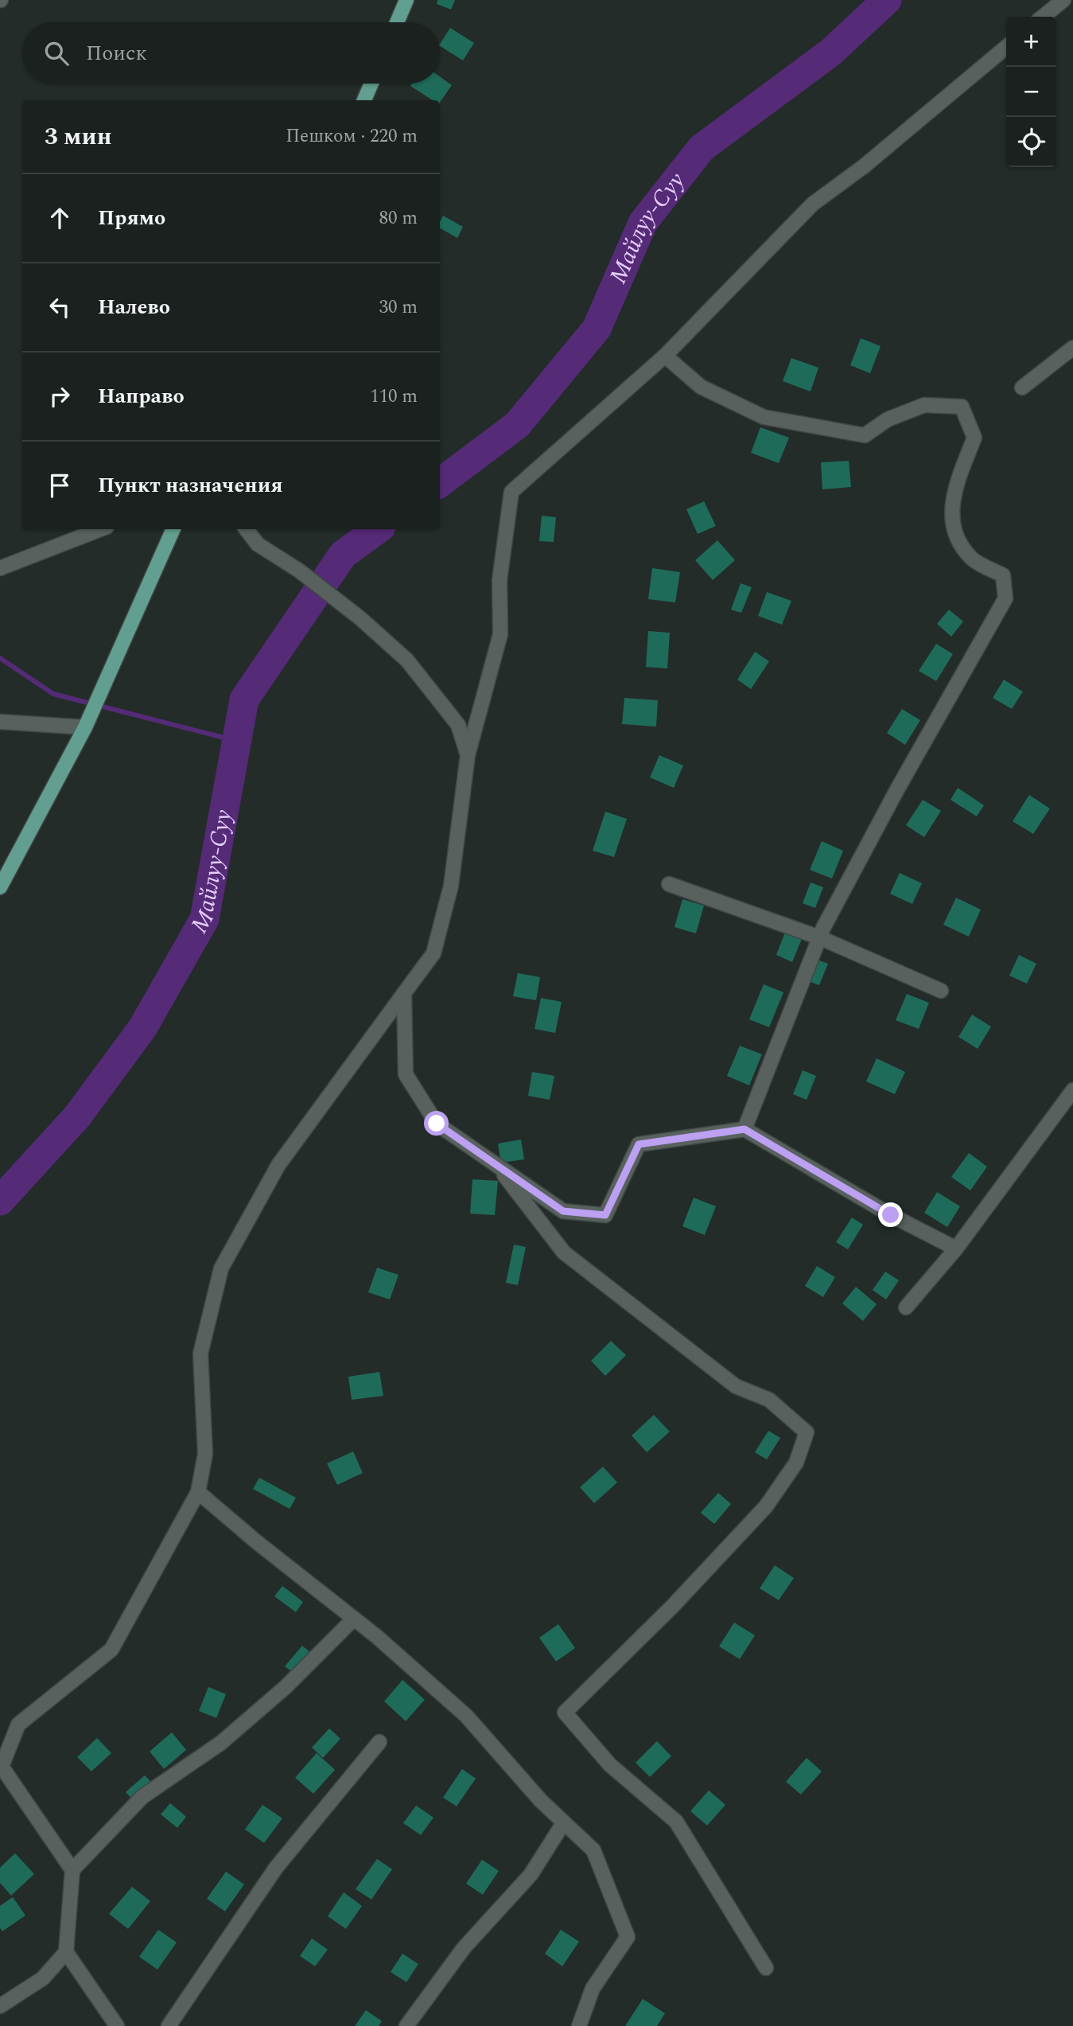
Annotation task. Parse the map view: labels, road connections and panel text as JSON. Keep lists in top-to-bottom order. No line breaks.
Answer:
{"water":["Майлуу-Суу"],"page":{"map_buttons":["+","−"],"search":"Поиск","heading":["3 мин","Пешком · 220 m"],"list":[["Прямо","80 m"],["Налево","30 m"],["Направо","110 m"],"Пункт назначения"]}}
